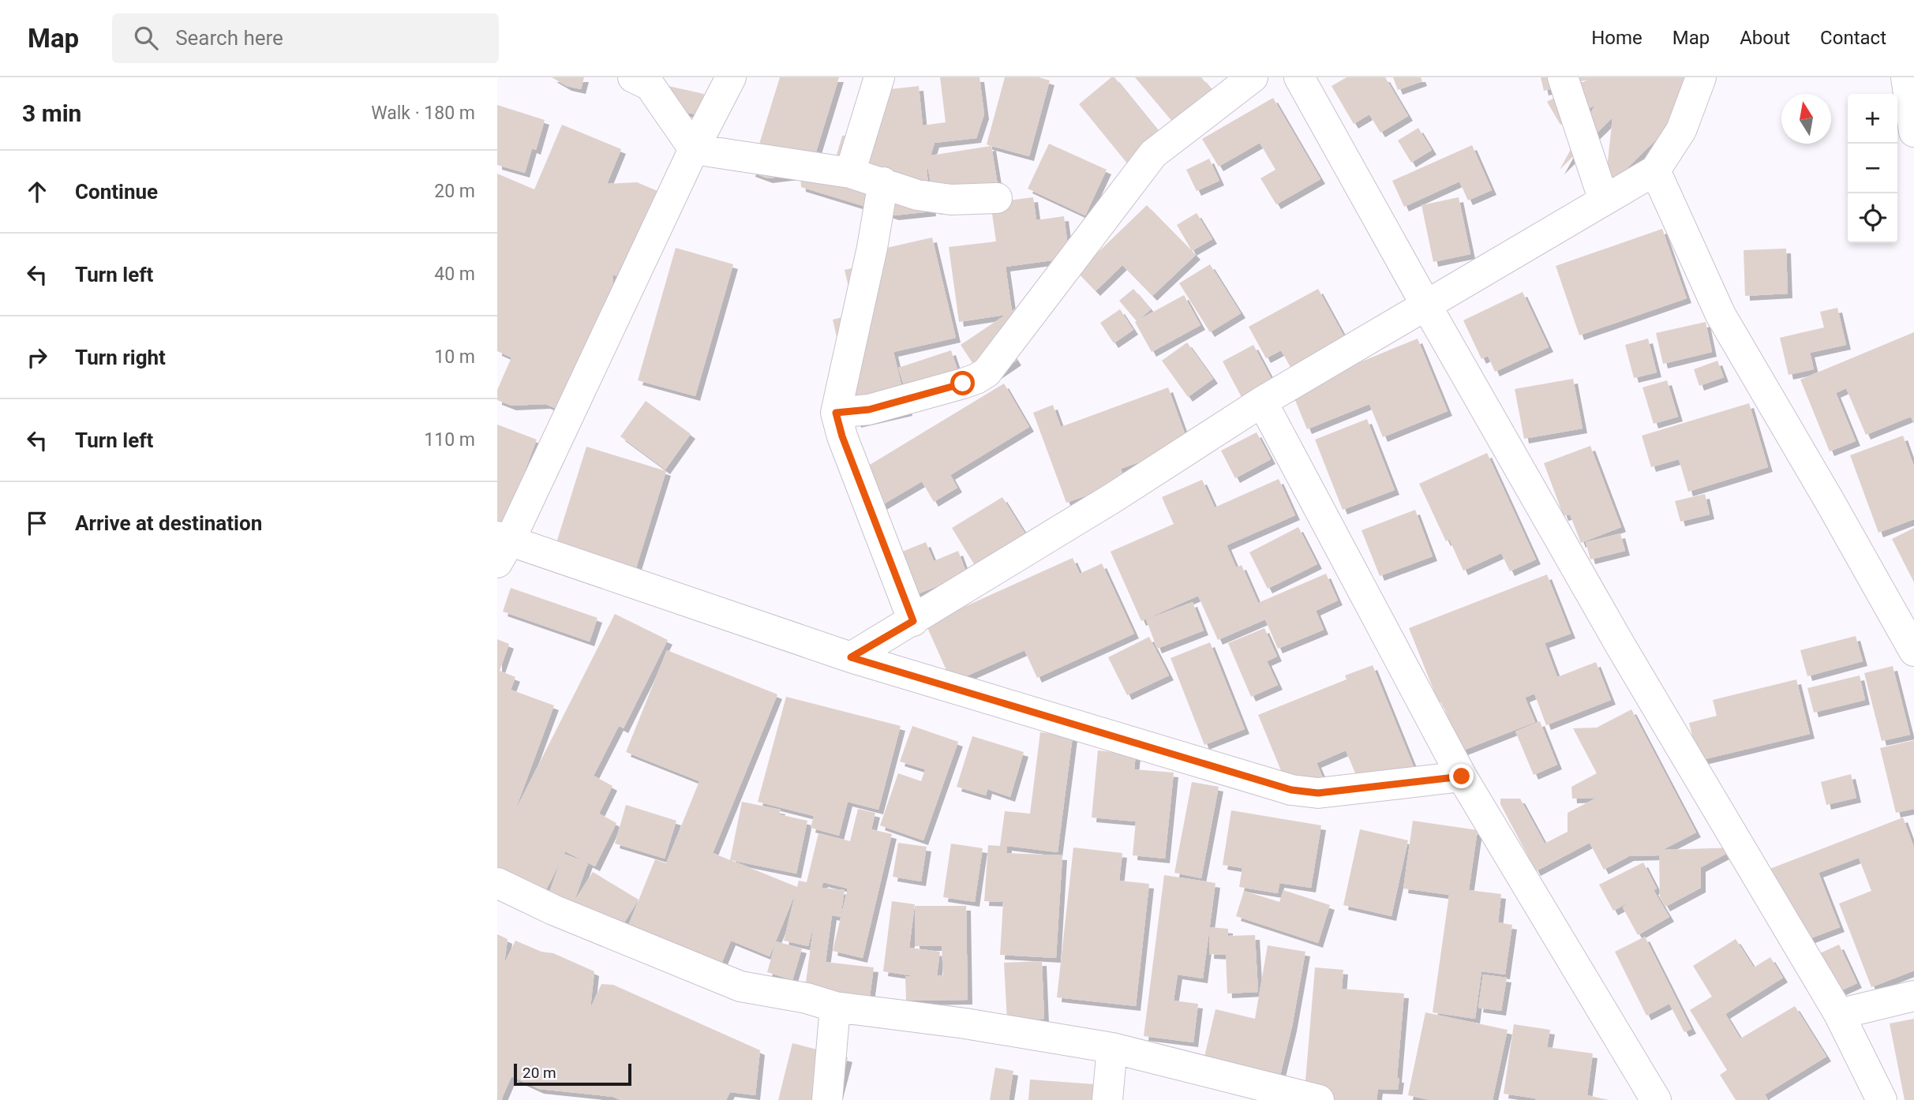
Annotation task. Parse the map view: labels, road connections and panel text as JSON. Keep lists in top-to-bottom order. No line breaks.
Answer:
{"scale_bar":"20 m","north":"top","page":{"header":"Map","search":"Search here","nav":["Home","Map","About","Contact"],"heading":["3 min","Walk · 180 m"],"map_buttons":["+","−"],"list":[["Continue","20 m"],["Turn left","40 m"],["Turn right","10 m"],["Turn left","110 m"],"Arrive at destination"],"scale":"20 m"}}
